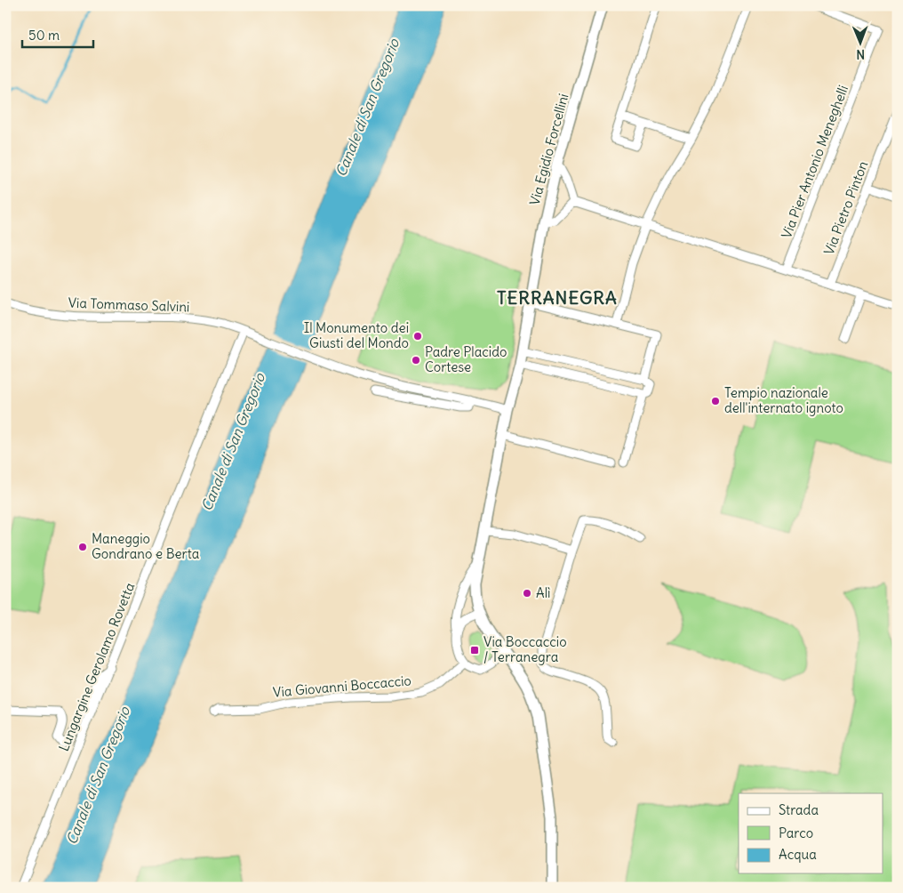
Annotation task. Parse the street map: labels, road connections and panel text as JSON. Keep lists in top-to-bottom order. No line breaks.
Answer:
{"streets":{"street":["Via Egidio Forcellini","Via Pier Antonio Meneghelli","Via Pietro Pinton","Via Tommaso Salvini","Lungargine Gerolamo Rovetta","Via Giovanni Boccaccio"]},"crossings":[["Via Tommaso Salvini","Lungargine Gerolamo Rovetta"]],"districts":["TERRANEGRA"],"water":["Canale di San Gregorio"],"places":{"other":["Il Monumento dei Giusti del Mondo","Padre Placido Cortese","Tempio nazionale dell'internato ignoto","Maneggio Gondrano e Berta","Alì"],"transit":["Via Boccaccio / Terranegra"]},"legend":["Strada","Parco","Acqua"],"scale_bar":"50 m","north":"bottom"}
